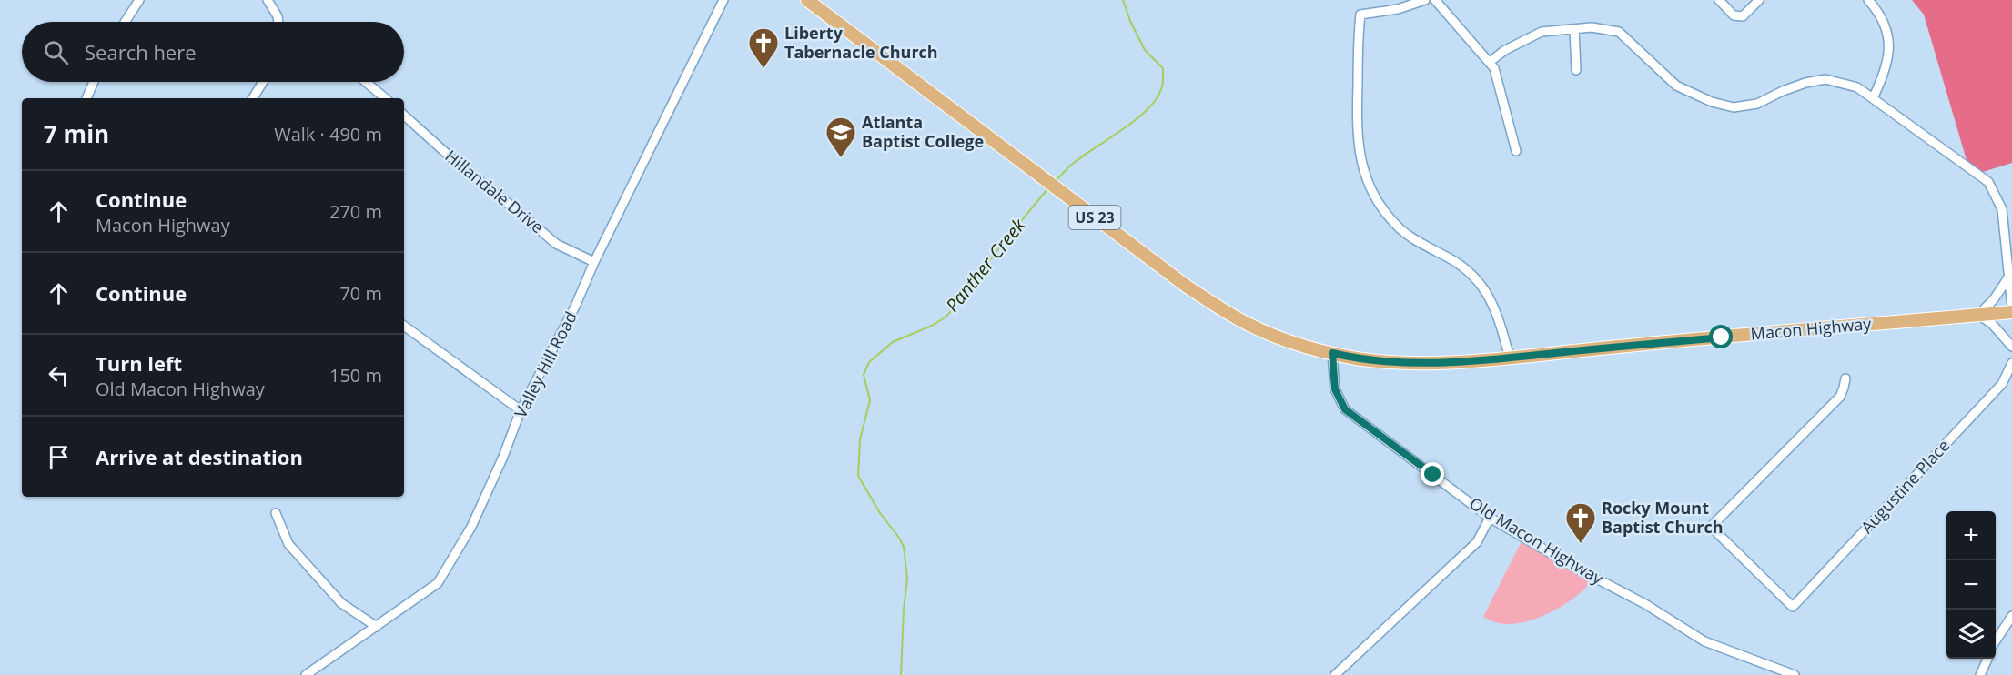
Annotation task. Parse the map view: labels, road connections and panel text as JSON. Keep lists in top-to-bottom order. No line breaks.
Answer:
{"streets":{"main road":["US 23","Macon Highway"],"street":["Hillandale Drive","Valley Hill Road","Augustine Place","Old Macon Highway"]},"crossings":[["Hillandale Drive","Valley Hill Road"],["US 23","Macon Highway"],["US 23","Old Macon Highway"],["Macon Highway","Old Macon Highway"]],"water":["Panther Creek"],"places":{"church":["Liberty Tabernacle Church","Rocky Mount Baptist Church"],"school or university":["Atlanta Baptist College"]},"page":{"search":"Search here","heading":["7 min","Walk · 490 m"],"list":[["Continue","Macon Highway","270 m"],["Continue","70 m"],["Turn left","Old Macon Highway","150 m"],"Arrive at destination"],"map_buttons":["+","−"]}}
